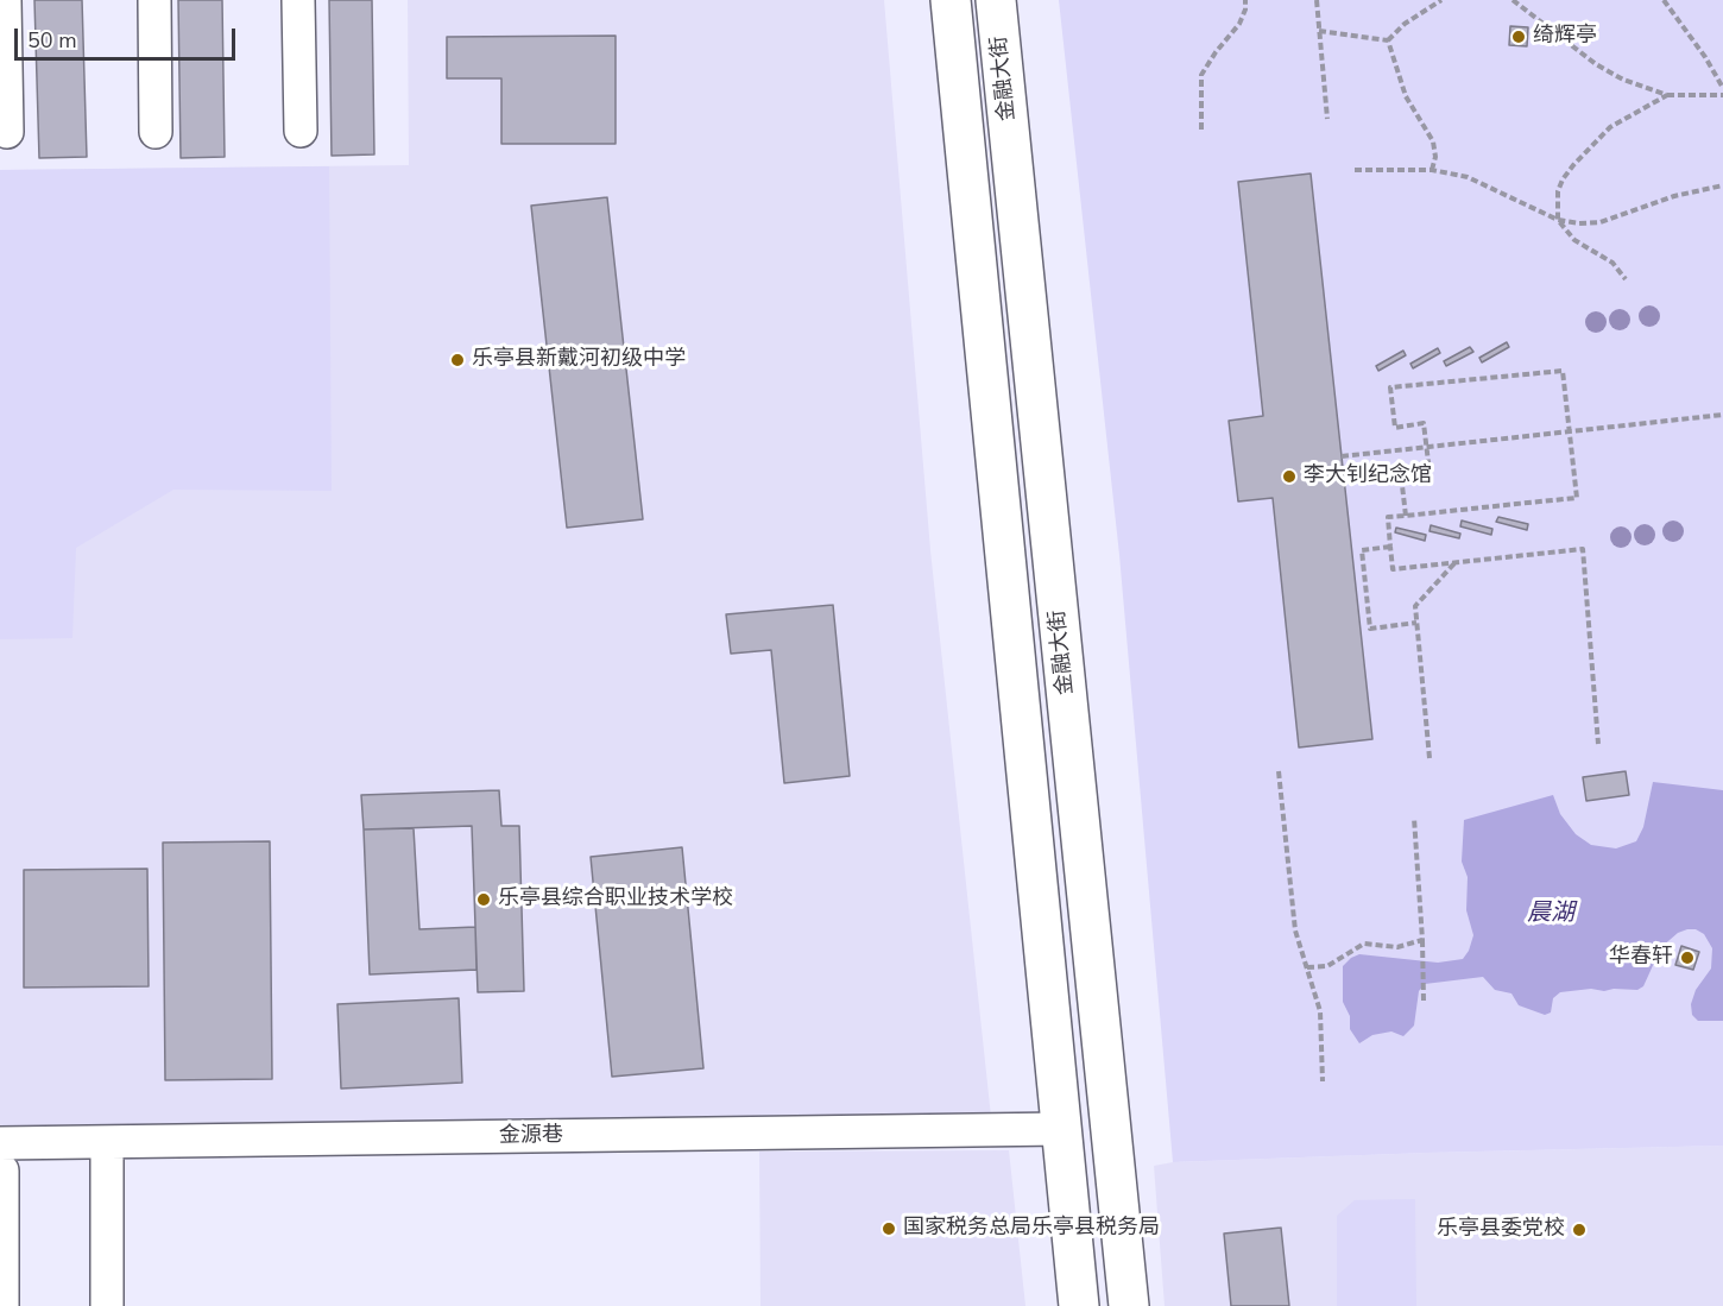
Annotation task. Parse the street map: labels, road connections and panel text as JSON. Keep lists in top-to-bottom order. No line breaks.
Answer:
{"streets":{"main road":["金融大街"],"street":["金源巷"]},"water":["晨湖"],"places":["绮辉亭","乐亭县新戴河初级中学","李大钊纪念馆","乐亭县综合职业技术学校","华春轩","国家税务总局乐亭县税务局","乐亭县委党校"],"scale_bar":"50 m"}
